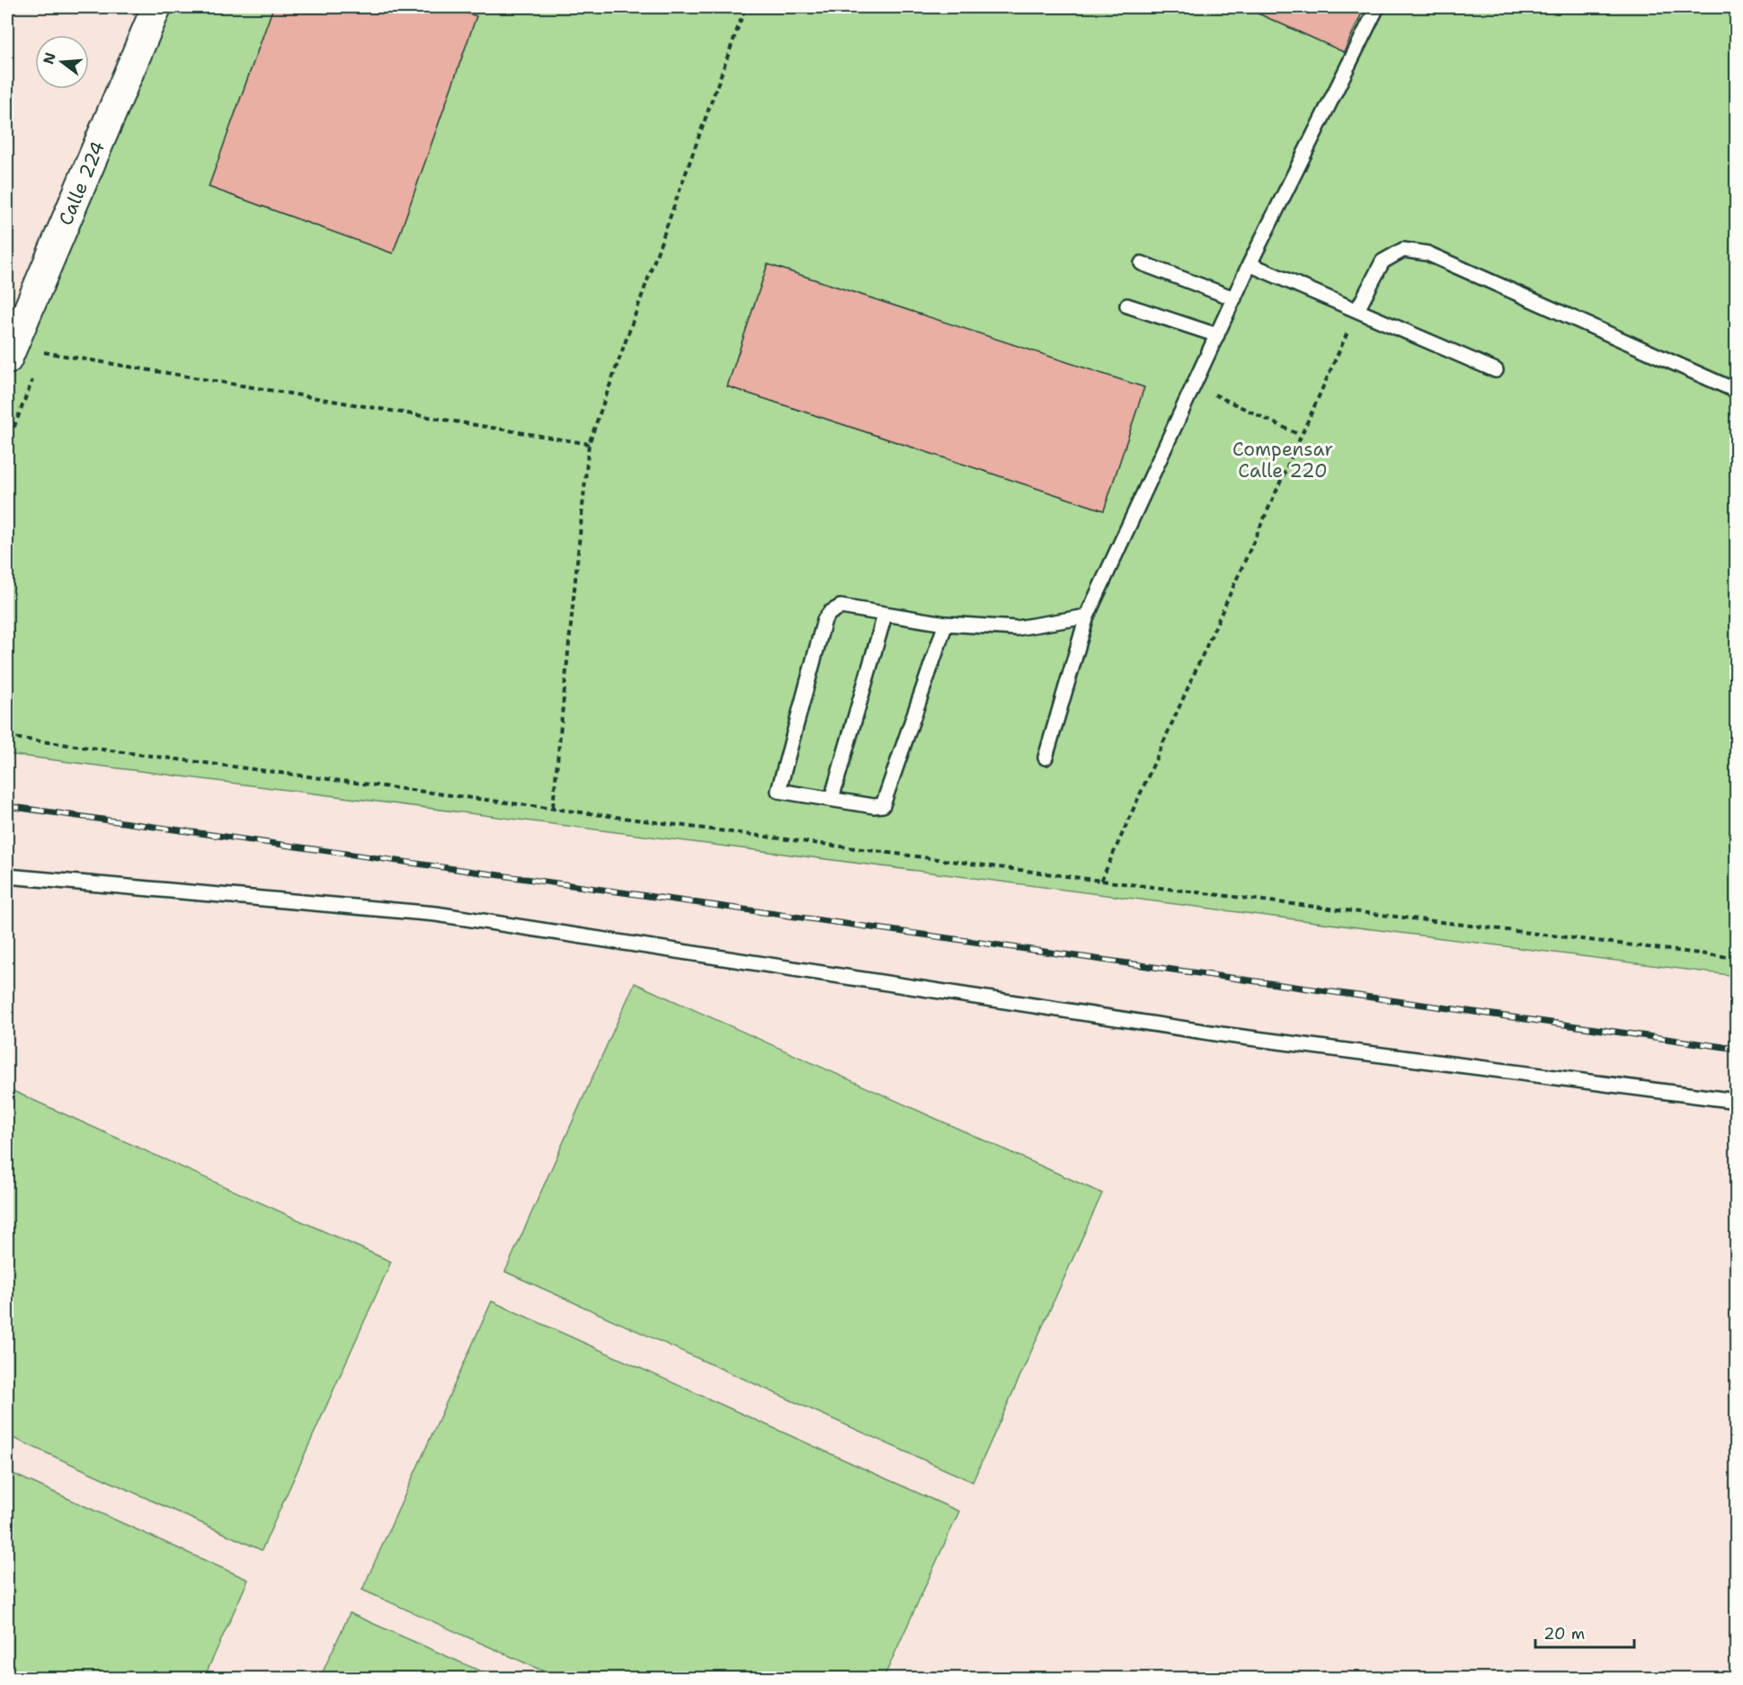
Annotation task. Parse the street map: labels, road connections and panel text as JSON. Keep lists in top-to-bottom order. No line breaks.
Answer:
{"streets":{"street":["Calle 224"]},"parks":["Compensar Calle 220"],"scale_bar":"20 m","north":"left"}
